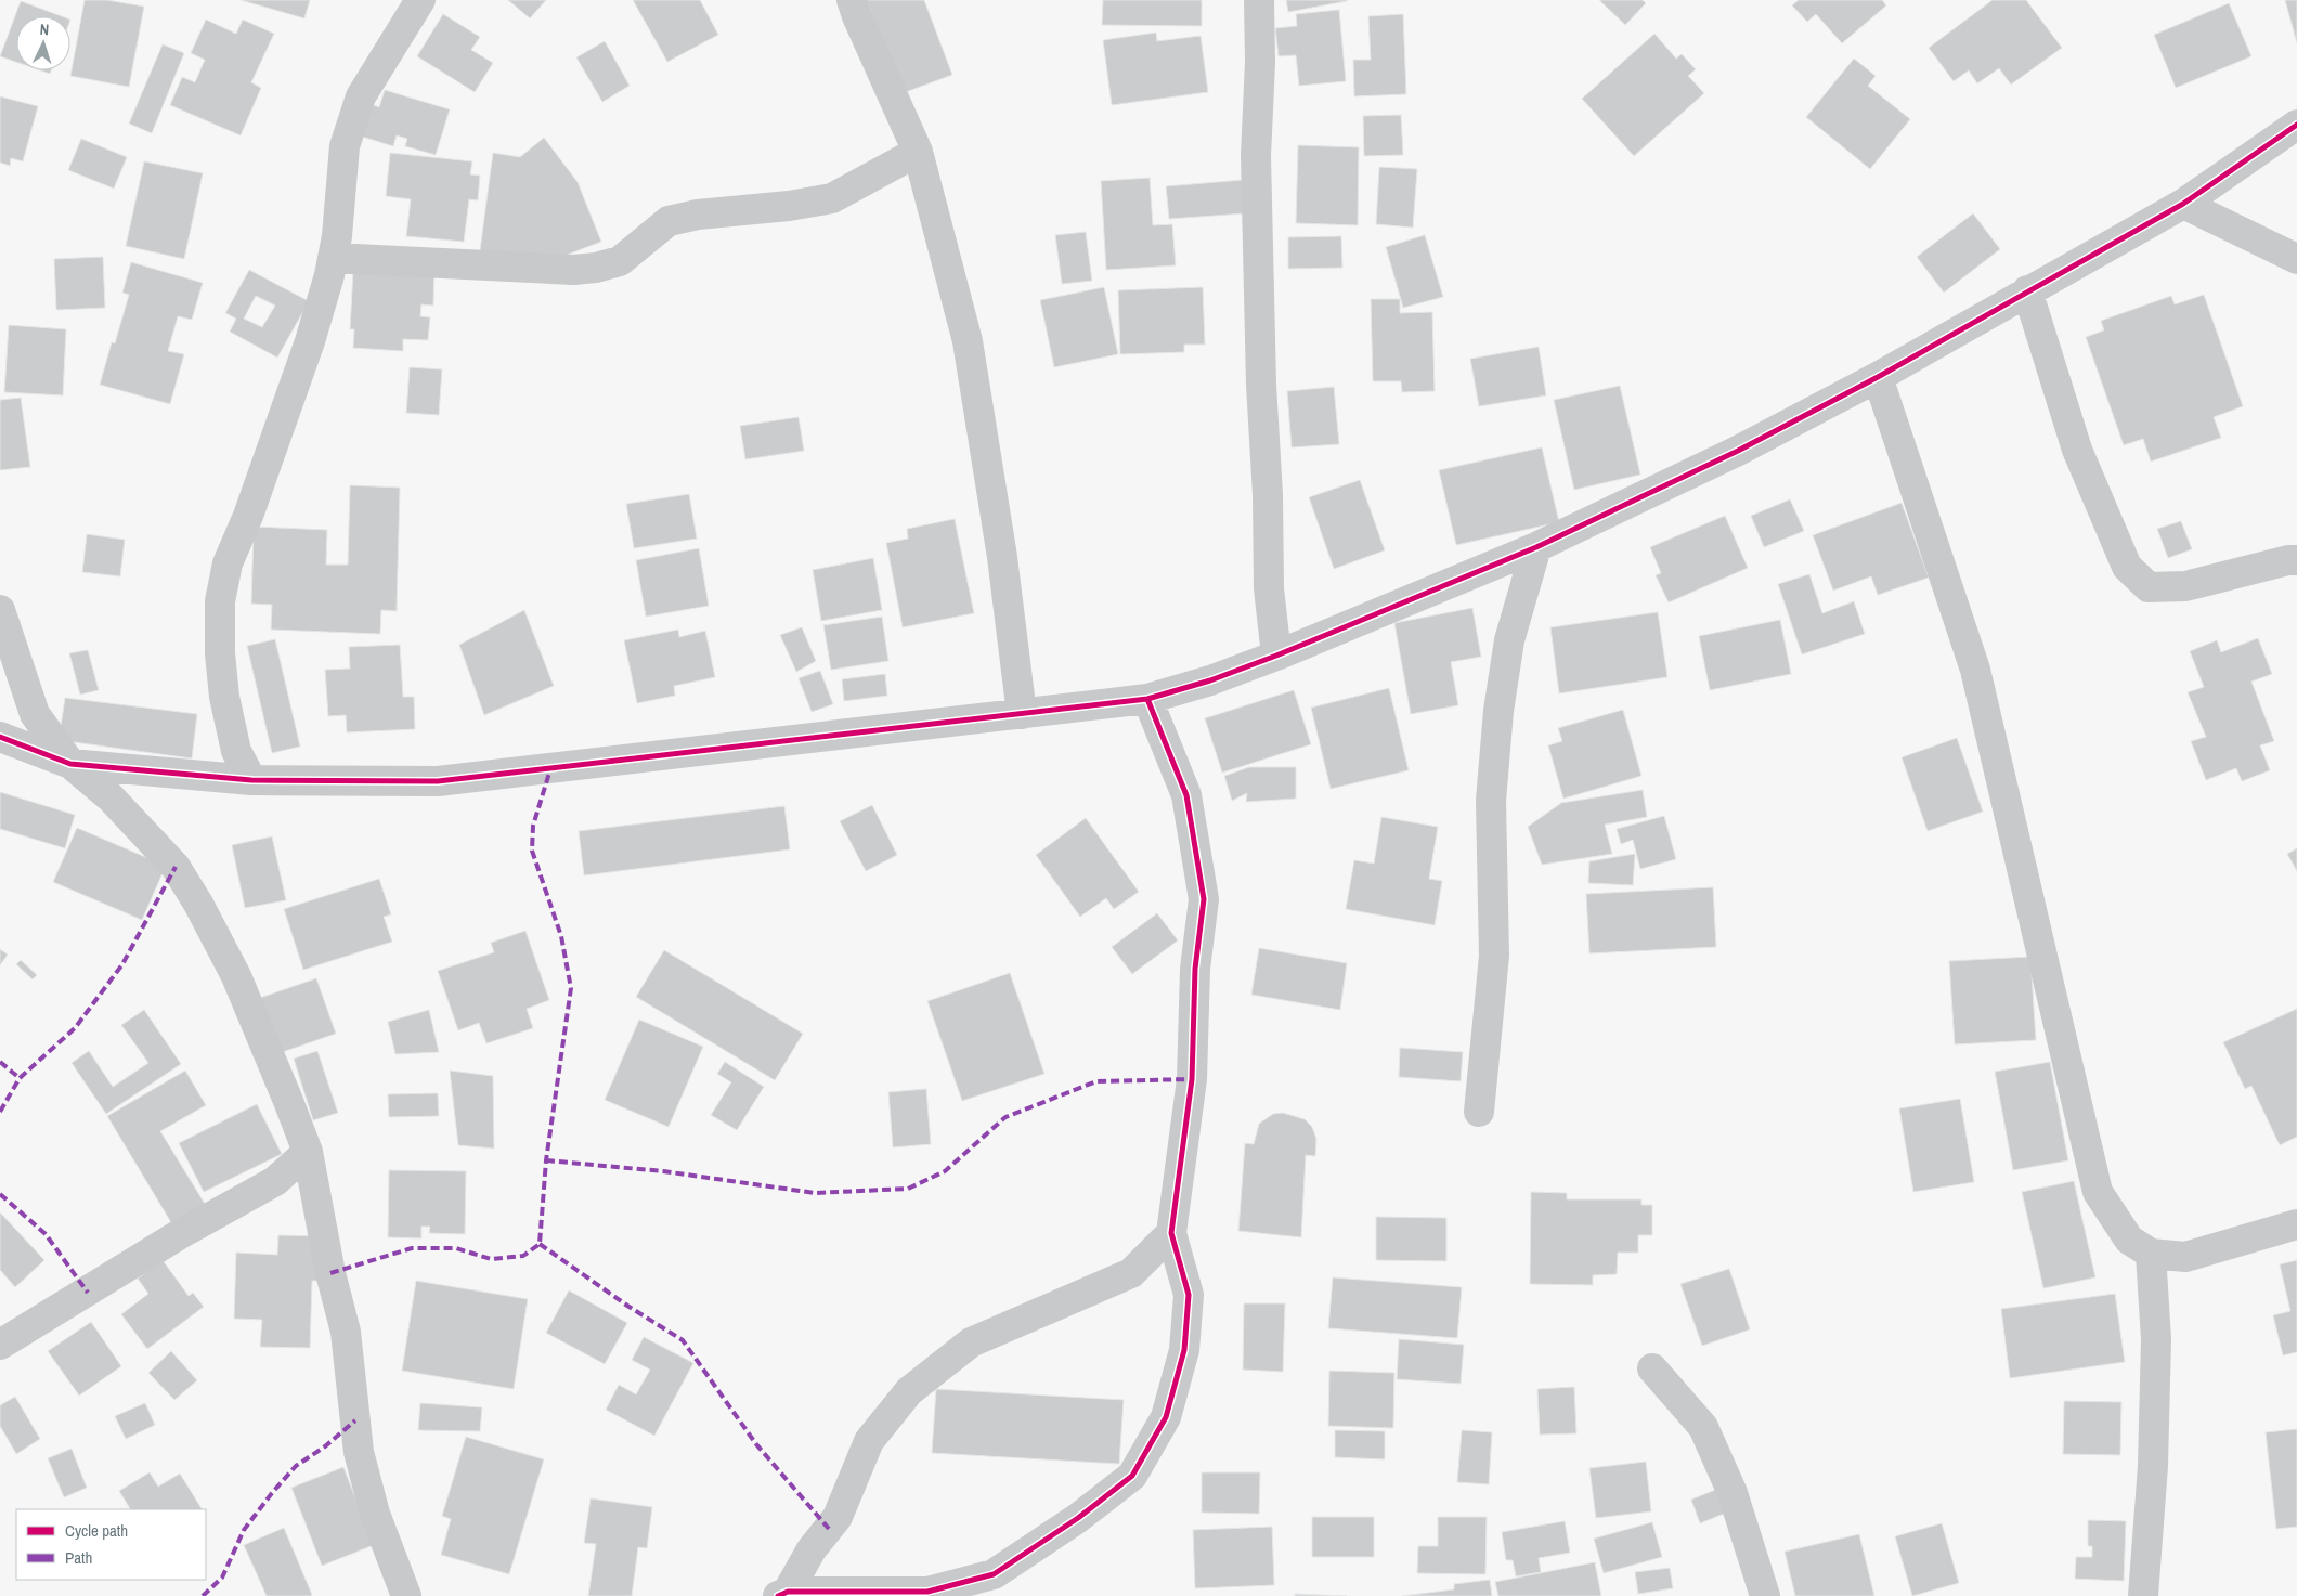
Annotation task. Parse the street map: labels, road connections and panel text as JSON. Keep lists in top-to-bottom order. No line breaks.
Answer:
{"legend":["Cycle path","Path"],"north":"top"}
